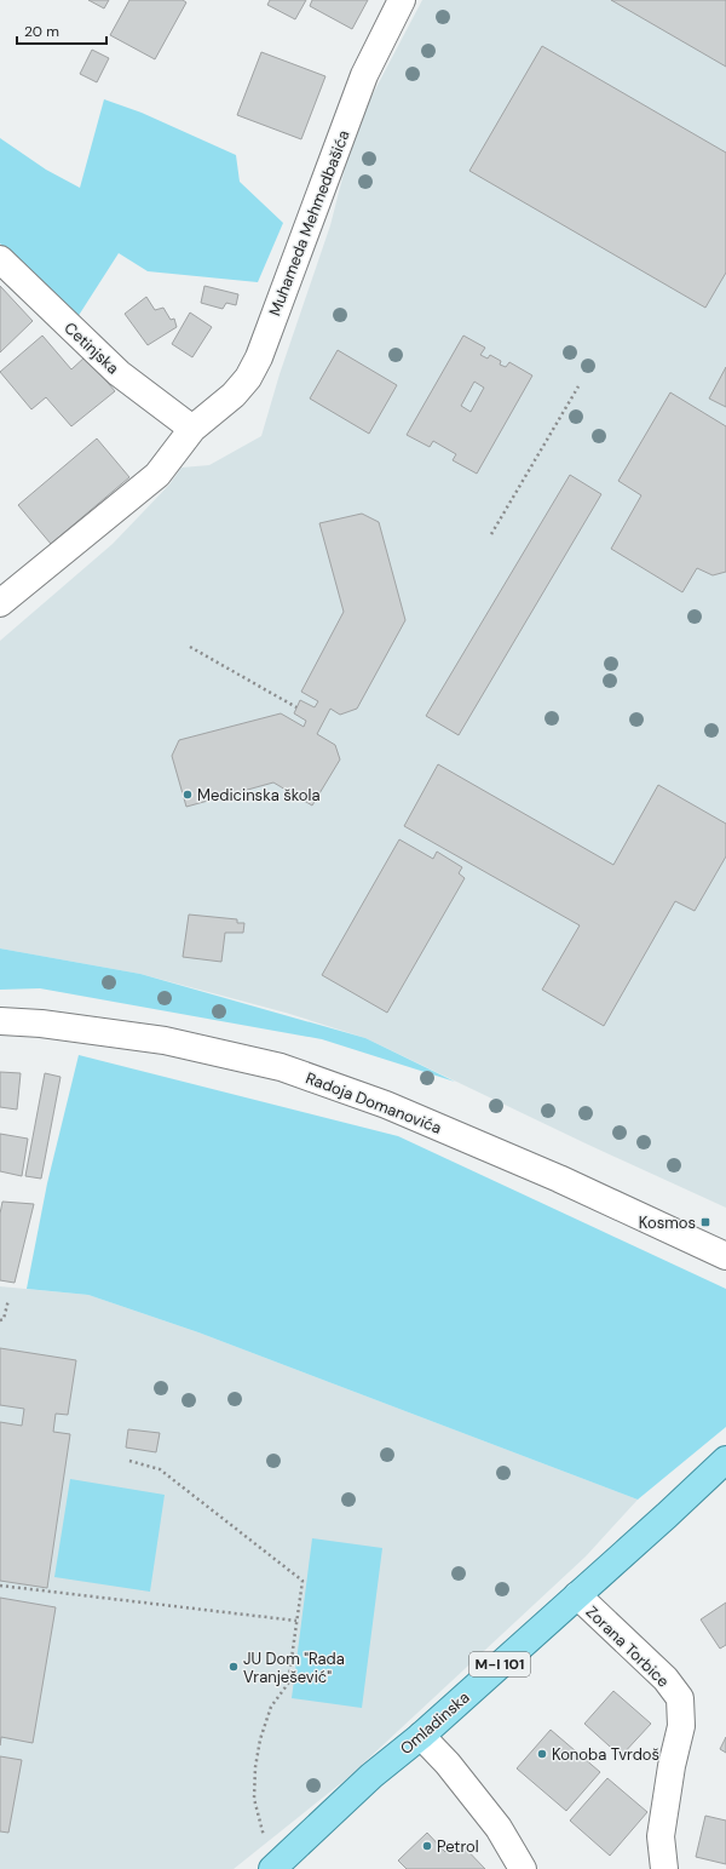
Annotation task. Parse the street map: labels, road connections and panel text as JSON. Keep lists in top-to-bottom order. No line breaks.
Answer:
{"streets":{"main road":["M-I 101","Omladinska"],"street":["Muhameda Mehmedbašića","Cetinjska","Radoja Domanovića","Zorana Torbice"]},"crossings":[["Muhameda Mehmedbašića","Cetinjska"],["Zorana Torbice","Omladinska"]],"places":{"other":["Medicinska škola","JU Dom \"Rada Vranješević\"","Konoba Tvrdoš","Petrol"],"transit":["Kosmos"]},"scale_bar":"20 m"}
